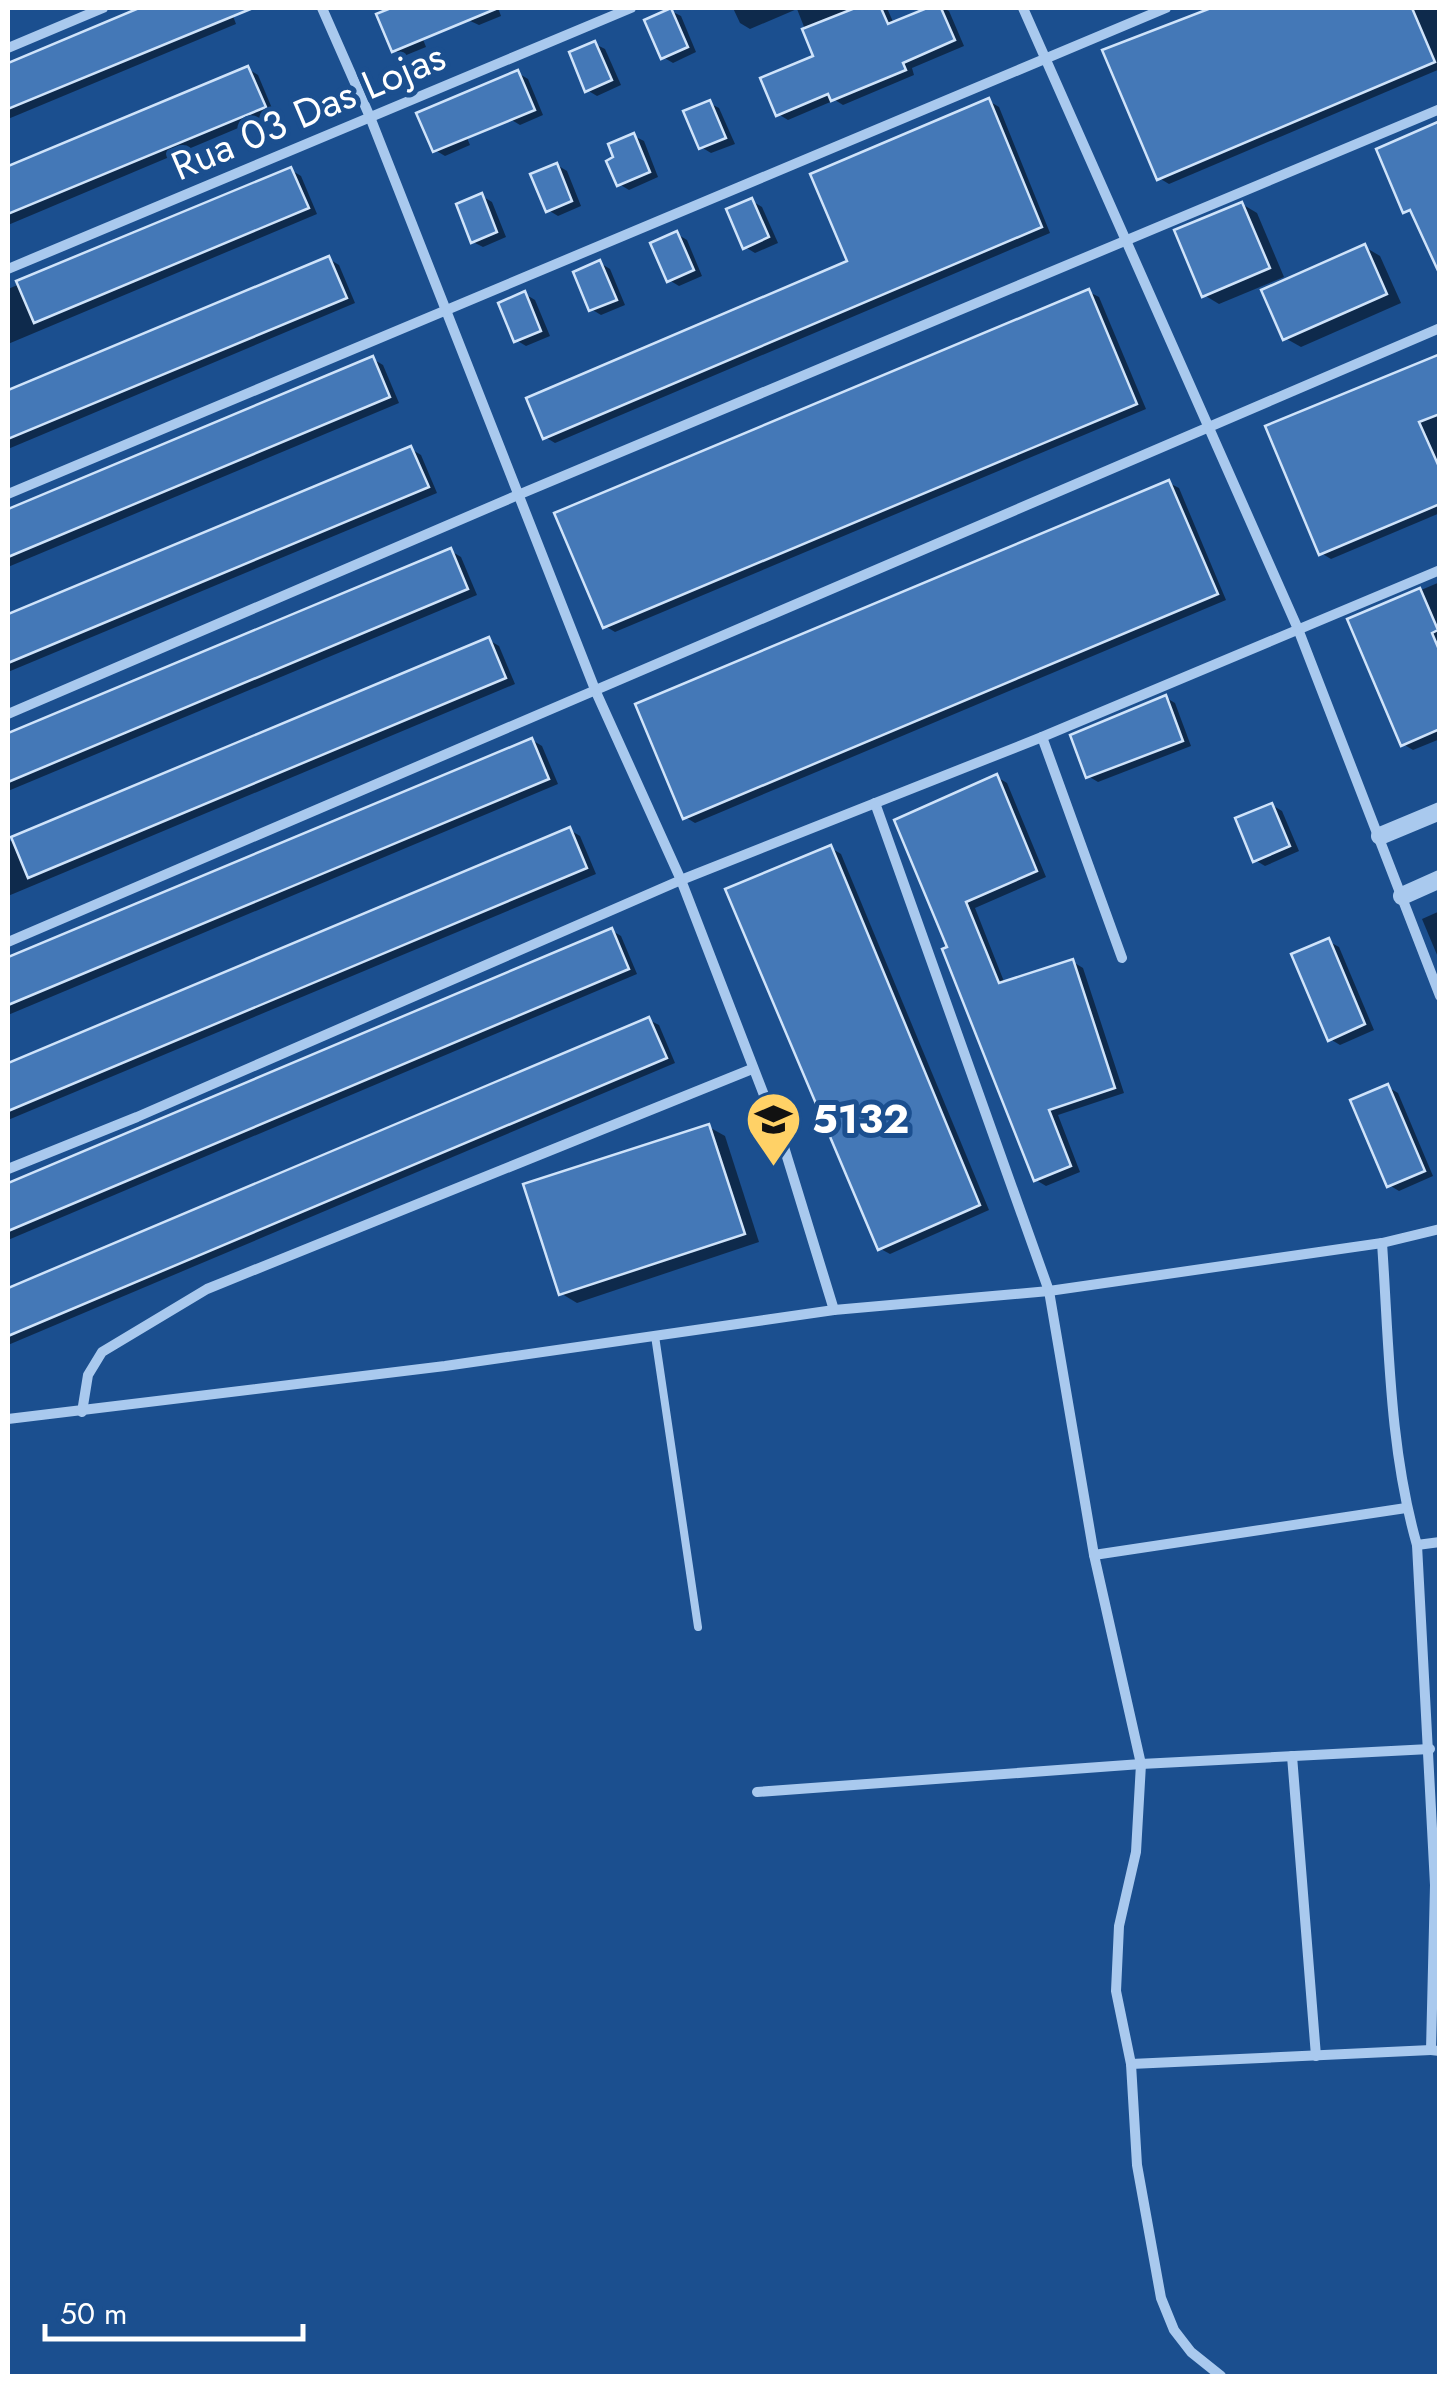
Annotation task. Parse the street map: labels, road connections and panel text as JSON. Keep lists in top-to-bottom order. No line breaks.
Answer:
{"streets":{"street":["Rua 03 Das Lojas"]},"places":{"school or university":["5132"]},"scale_bar":"50 m"}
